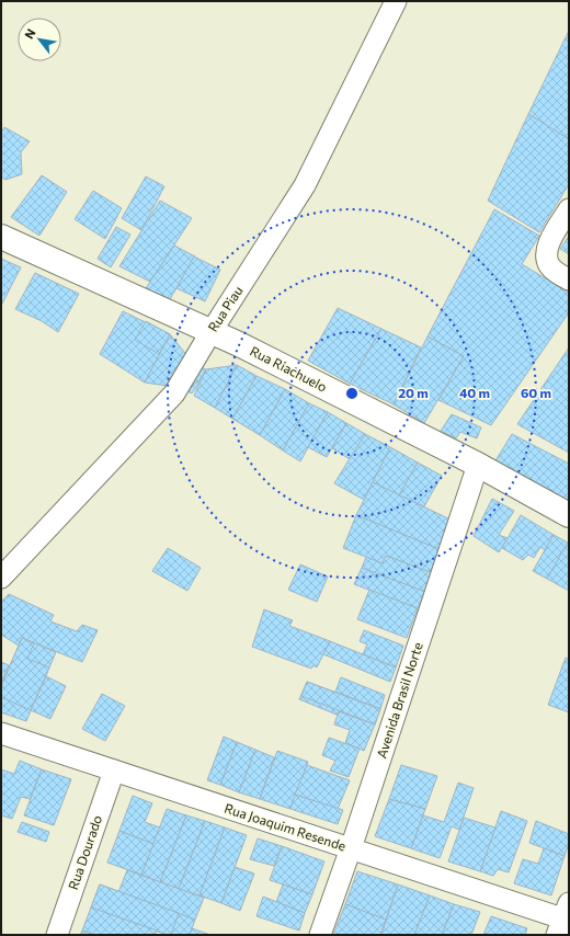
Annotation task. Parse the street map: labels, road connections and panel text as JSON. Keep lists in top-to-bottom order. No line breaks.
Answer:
{"streets":{"street":["Rua Piau","Rua Riachuelo","Avenida Brasil Norte","Rua Joaquim Resende","Rua Dourado"]},"crossings":[["Rua Piau","Rua Riachuelo"],["Rua Riachuelo","Avenida Brasil Norte"],["Avenida Brasil Norte","Rua Joaquim Resende"],["Rua Joaquim Resende","Rua Dourado"]],"north":"top left","rings":["20 m","40 m","60 m"]}
